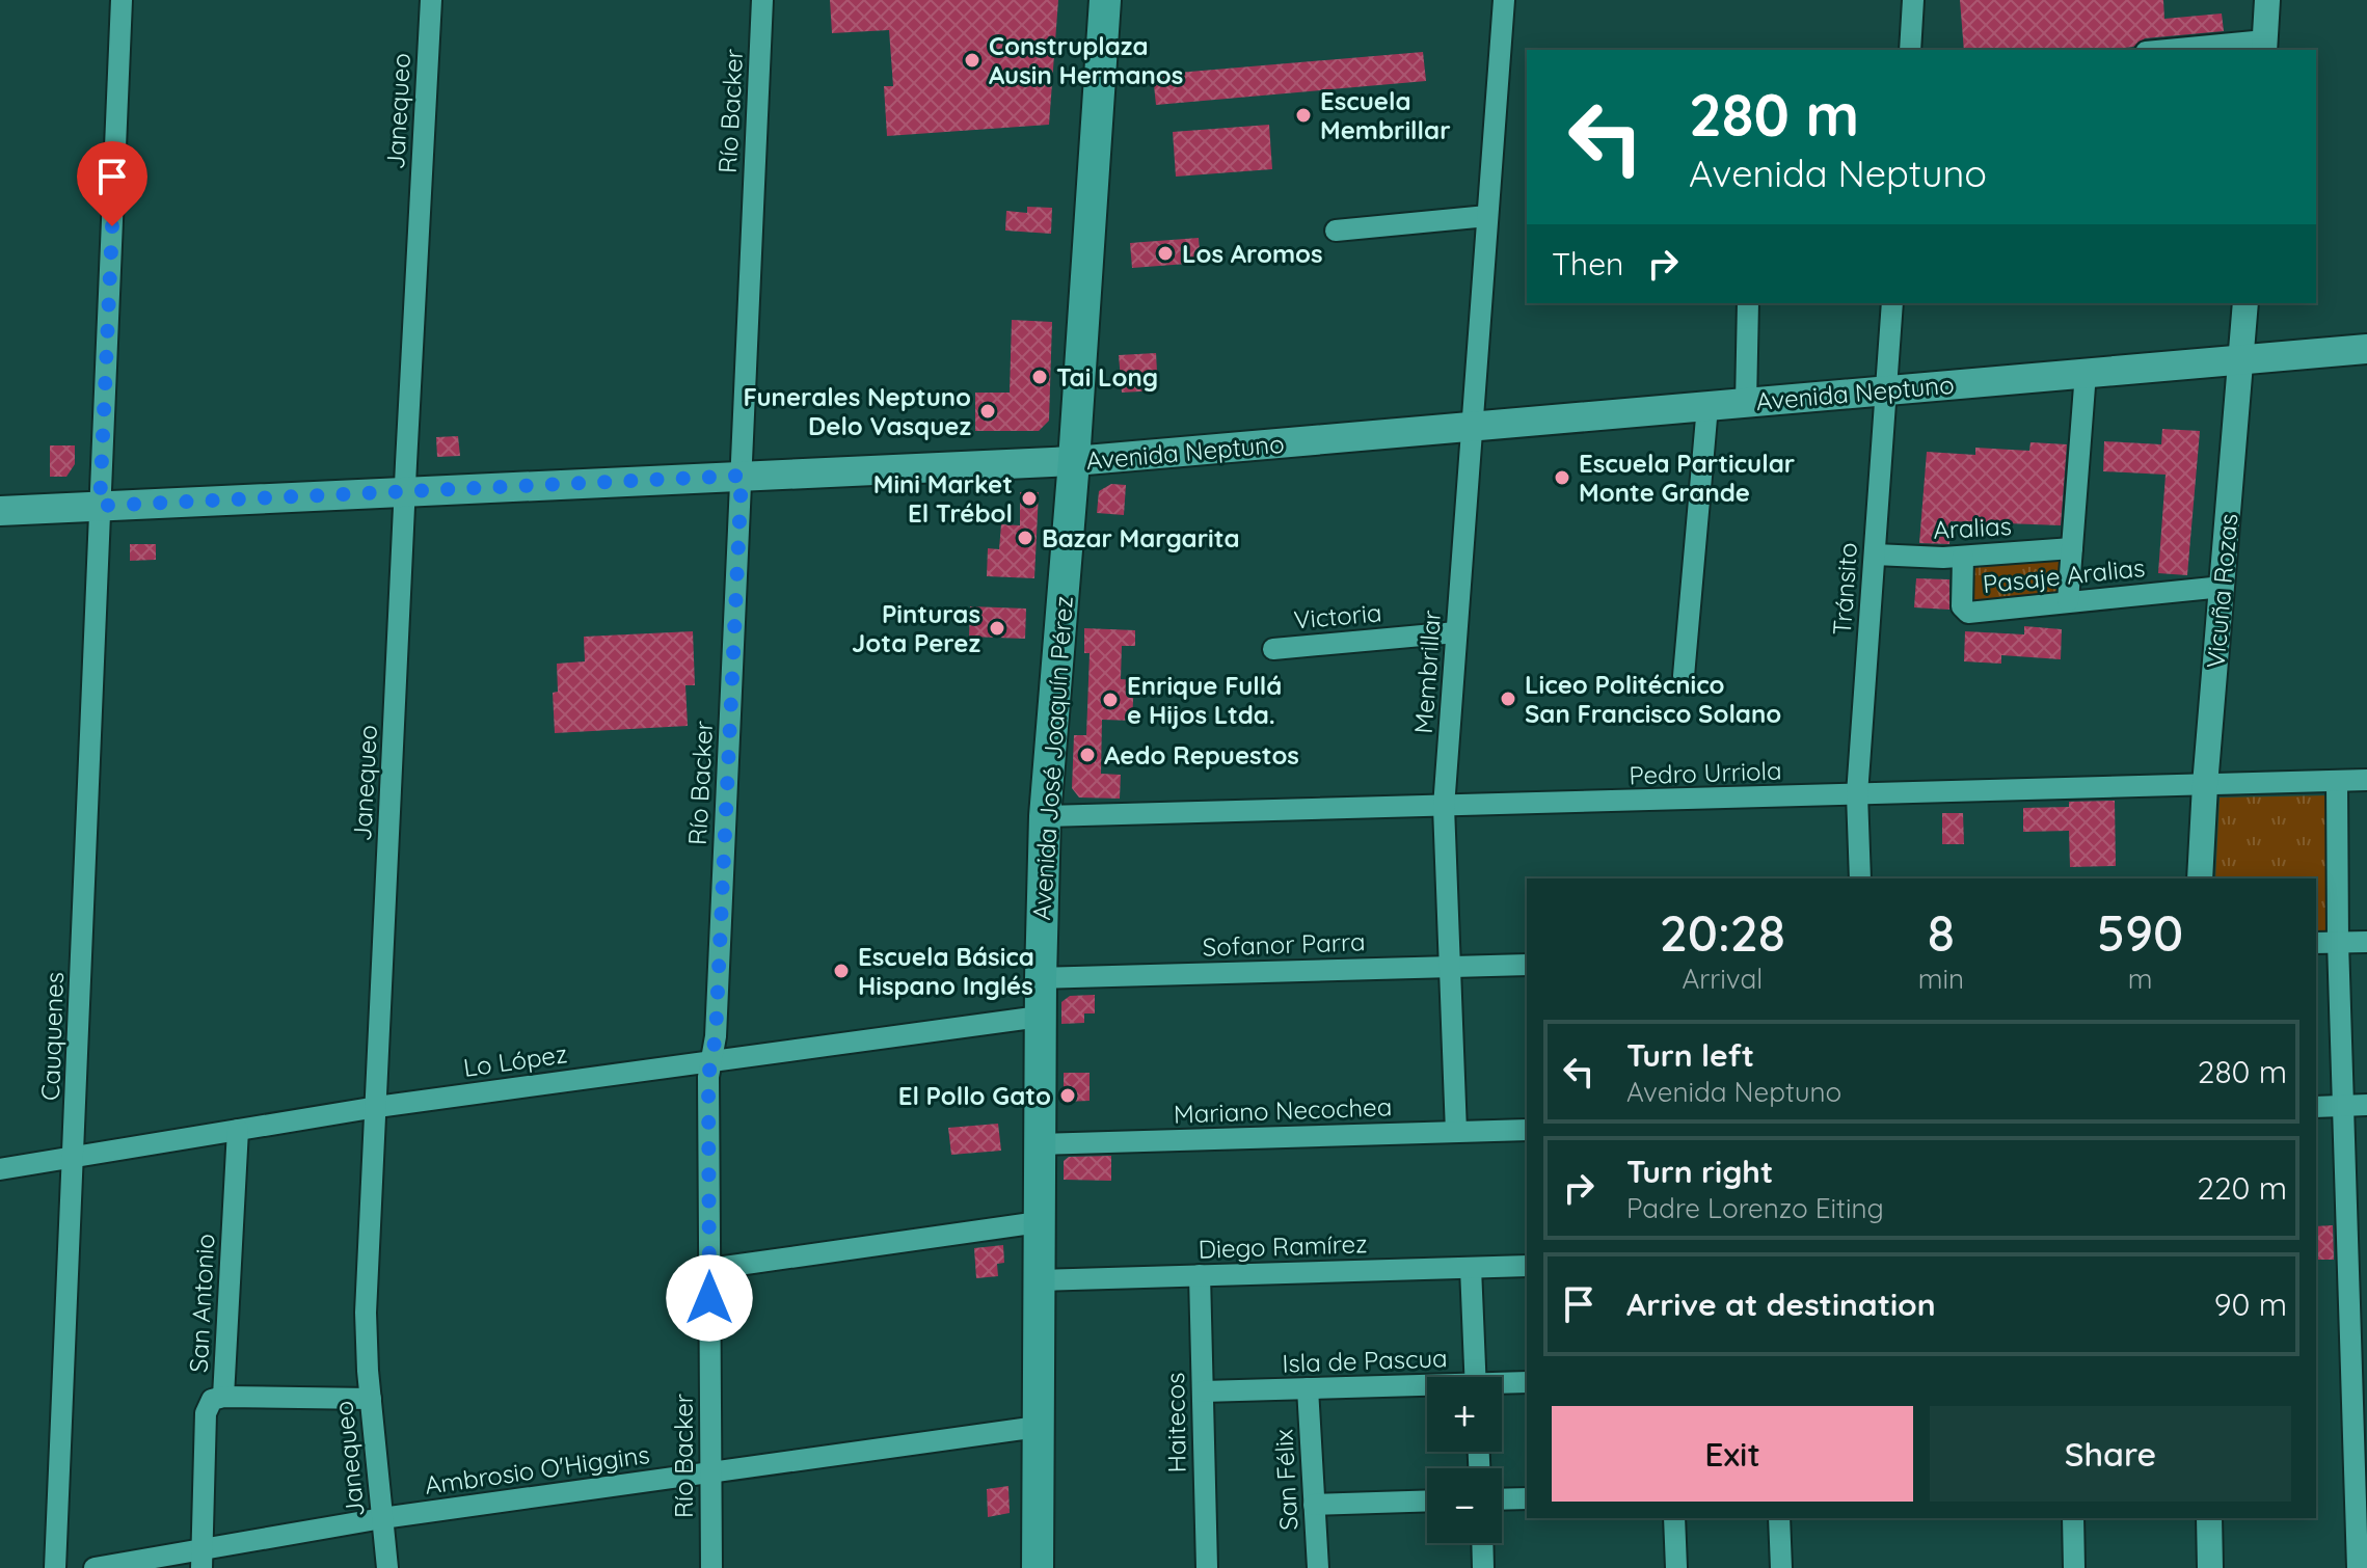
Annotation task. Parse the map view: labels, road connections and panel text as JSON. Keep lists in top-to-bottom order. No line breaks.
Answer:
{"streets":{"main road":["Avenida Neptuno","Avenida José Joaquín Pérez"],"street":["Janequeo","Río Backer","Aralias","Pasaje Aralias","Tránsito","Vicuña Rozas","Victoria","Membrillar","Pedro Urriola","Sofanor Parra","Cauquenes","Lo López","Mariano Necochea","Diego Ramírez","San Antonio","Isla de Pascua","Haitecos","Ambrosio O'Higgins","San Félix"]},"crossings":[["Janequeo","Avenida Neptuno"],["Janequeo","Lo López"],["Janequeo","Ambrosio O'Higgins"],["Río Backer","Avenida Neptuno"],["Río Backer","Lo López"],["Río Backer","Ambrosio O'Higgins"],["Avenida Neptuno","Tránsito"],["Avenida Neptuno","Vicuña Rozas"],["Avenida Neptuno","Membrillar"],["Avenida Neptuno","Avenida José Joaquín Pérez"],["Avenida Neptuno","Cauquenes"],["Aralias","Pasaje Aralias"],["Aralias","Tránsito"],["Pasaje Aralias","Vicuña Rozas"],["Tránsito","Pedro Urriola"],["Vicuña Rozas","Pedro Urriola"],["Victoria","Membrillar"],["Membrillar","Pedro Urriola"],["Membrillar","Sofanor Parra"],["Membrillar","Mariano Necochea"],["Avenida José Joaquín Pérez","Pedro Urriola"],["Avenida José Joaquín Pérez","Sofanor Parra"],["Avenida José Joaquín Pérez","Lo López"],["Avenida José Joaquín Pérez","Mariano Necochea"],["Avenida José Joaquín Pérez","Diego Ramírez"],["Avenida José Joaquín Pérez","Ambrosio O'Higgins"],["Cauquenes","Lo López"],["Lo López","San Antonio"],["Diego Ramírez","Haitecos"],["San Antonio","Ambrosio O'Higgins"],["Isla de Pascua","Haitecos"],["Isla de Pascua","San Félix"]],"places":["Construplaza Ausin Hermanos","Escuela Membrillar","Los Aromos","Tai Long","Funerales Neptuno Delo Vasquez","Escuela Particular Monte Grande","Mini Market El Trébol","Bazar Margarita","Pinturas Jota Perez","Liceo Politécnico San Francisco Solano","Enrique Fullá e Hijos Ltda.","Aedo Repuestos","Escuela Básica Hispano Inglés","El Pollo Gato"],"page":{"turn":["280 m","Avenida Neptuno"],"then":"Then","eta":["20:28","Arrival","8","min","590","m"],"list":[{"name":"Turn left","note":"Avenida Neptuno","value":"280 m"},{"name":"Turn right","note":"Padre Lorenzo Eiting","value":"220 m"},{"name":"Arrive at destination","value":"90 m"}],"map_buttons":["+","−"],"buttons":["Exit","Share"]}}
